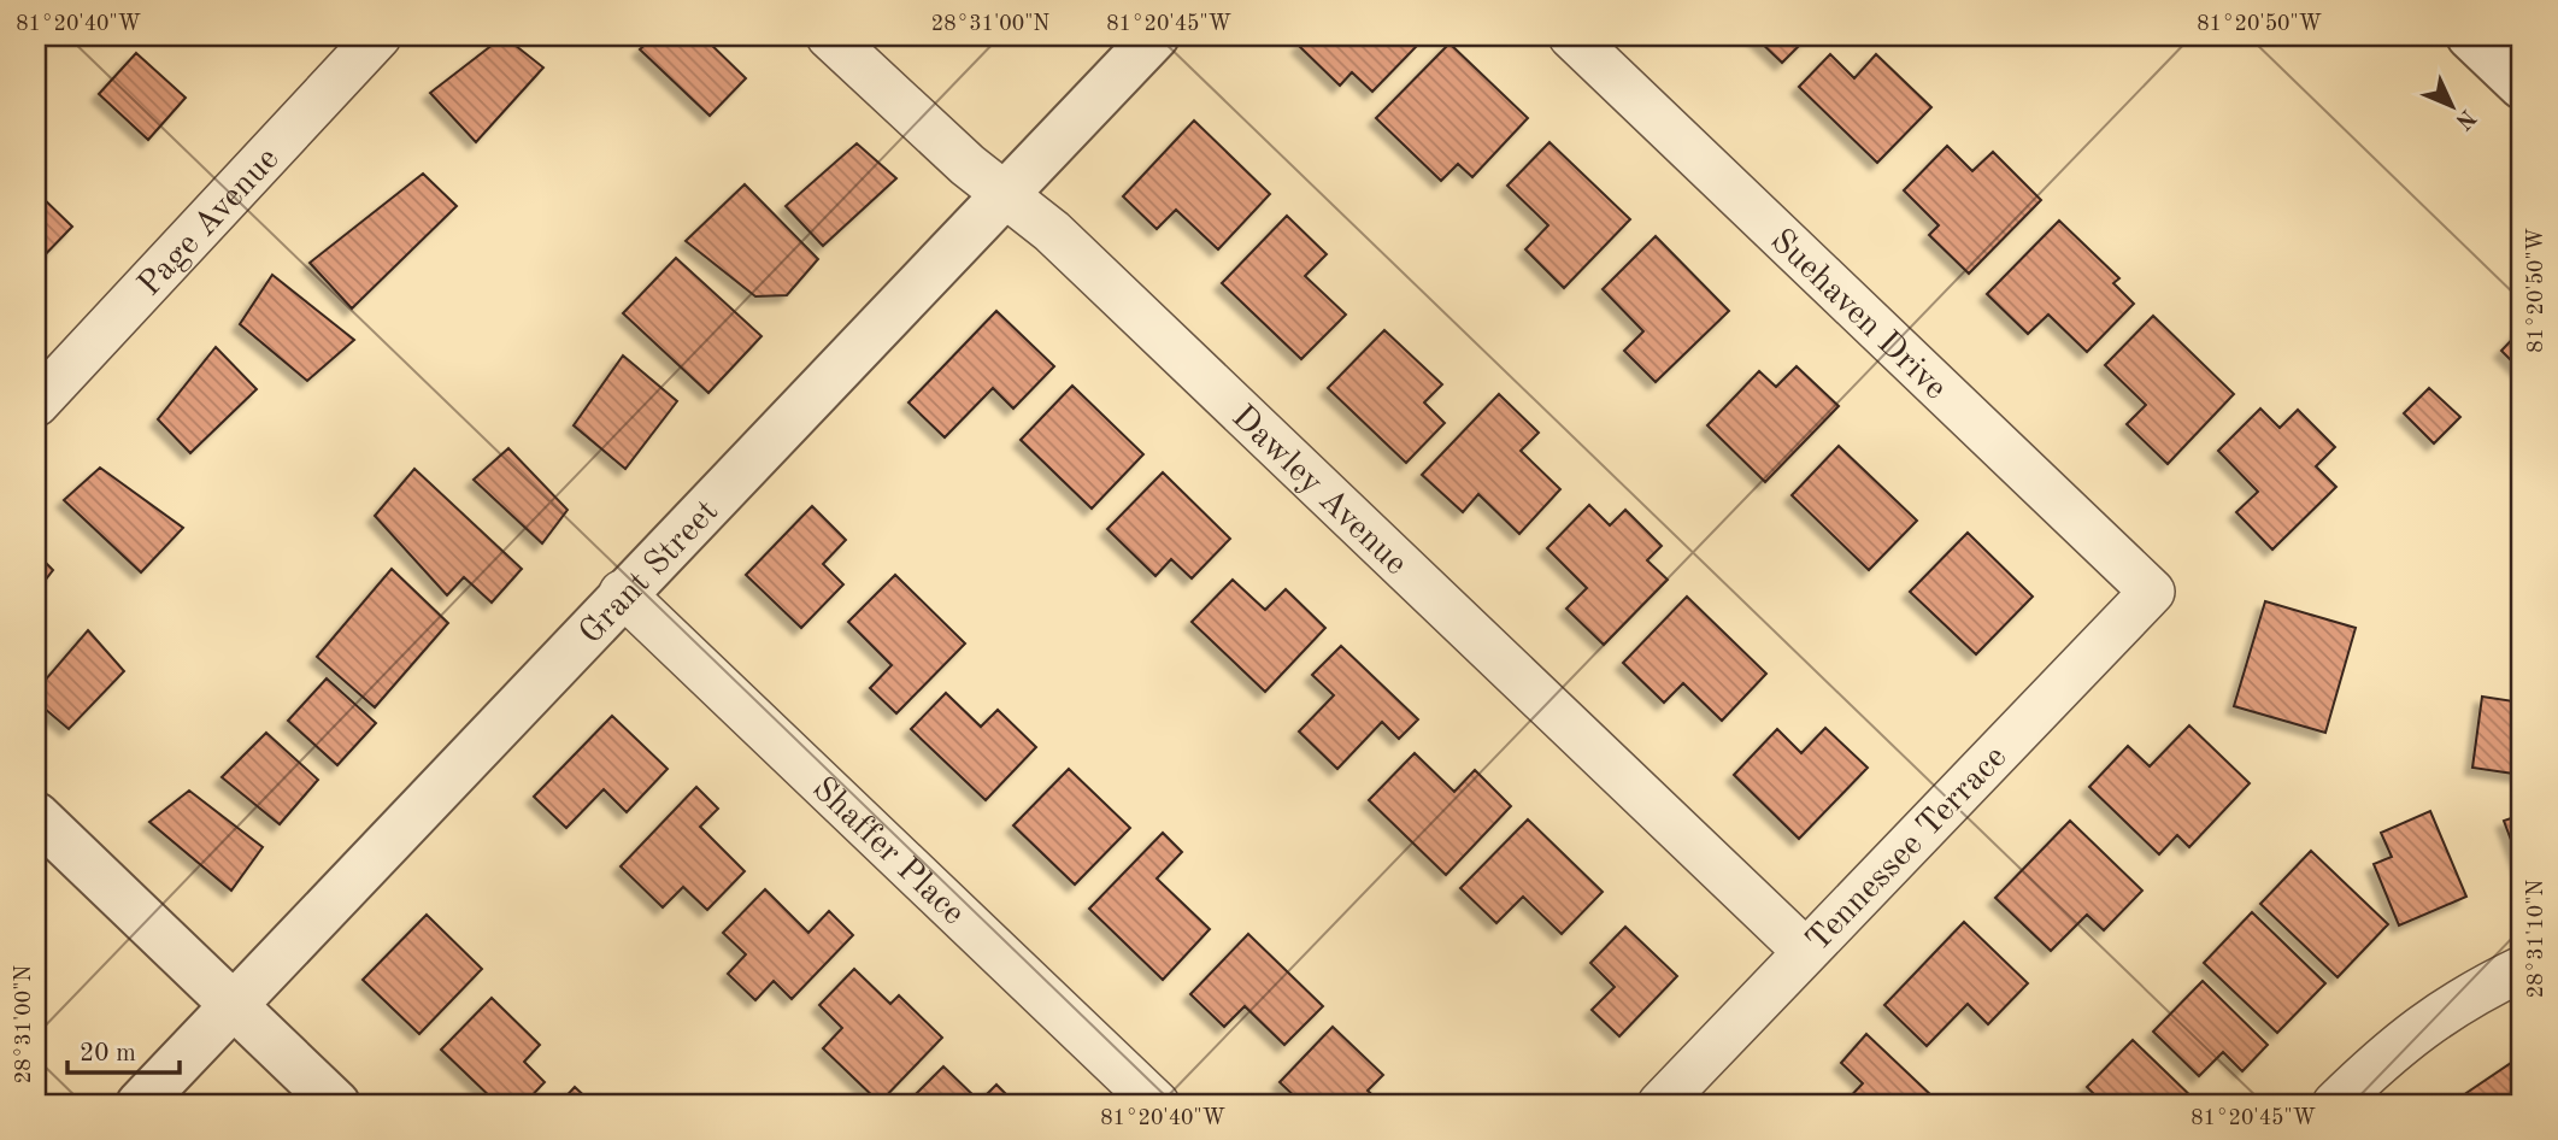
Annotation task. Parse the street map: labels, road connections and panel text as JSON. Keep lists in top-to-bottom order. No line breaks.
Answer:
{"streets":{"street":["Page Avenue","Suehaven Drive","Dawley Avenue","Grant Street","Tennessee Terrace","Shaffer Place"]},"crossings":[["Suehaven Drive","Tennessee Terrace"],["Dawley Avenue","Grant Street"],["Dawley Avenue","Tennessee Terrace"],["Grant Street","Shaffer Place"]],"scale_bar":"20 m","north":"bottom right","coordinates":["81°20'40\"W","28°31'00\"N","81°20'45\"W","81°20'50\"W","28°31'10\"N"]}
